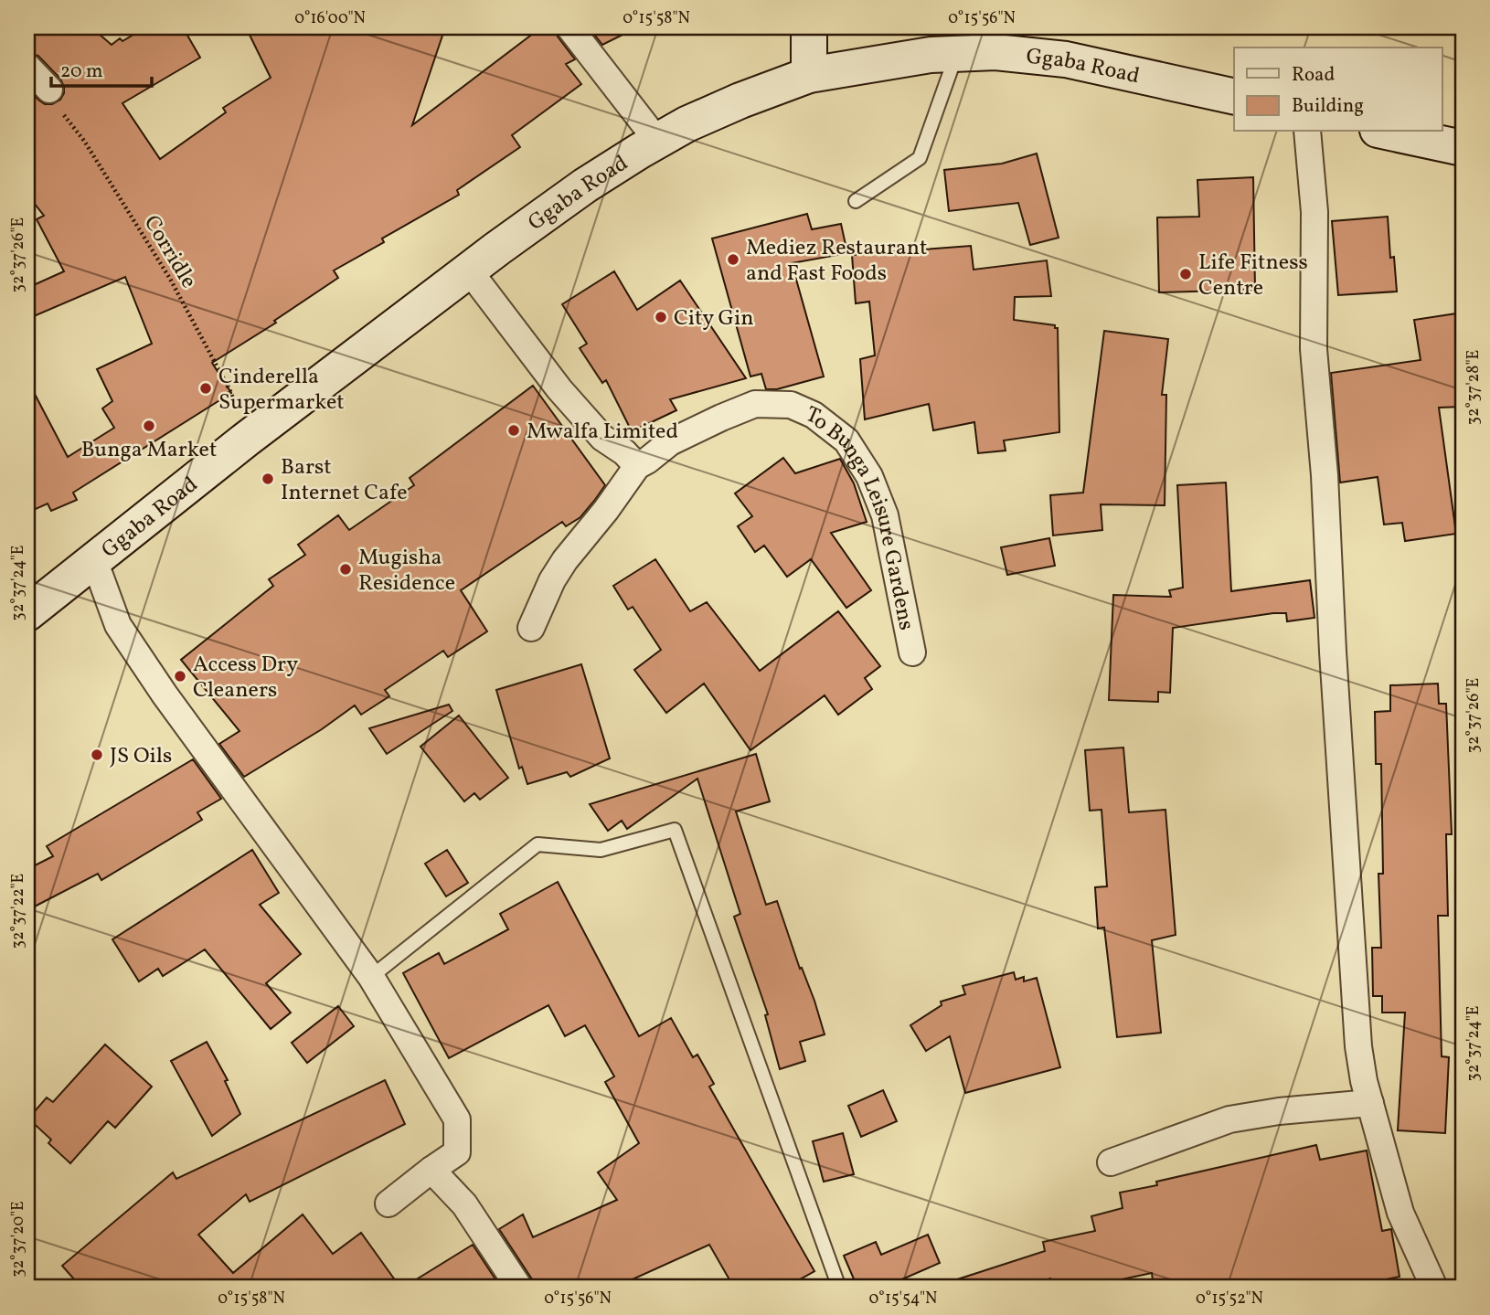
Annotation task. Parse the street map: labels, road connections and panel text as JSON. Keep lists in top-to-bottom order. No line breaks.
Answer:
{"streets":{"main road":["Ggaba Road"],"street":["To Bunga Leisure Gardens"],"path":["Corridle"]},"crossings":[["Ggaba Road","Corridle"]],"places":["Mediez Restaurant and Fast Foods","Life Fitness Centre","City Gin","Cinderella Supermarket","Bunga Market","Mwalfa Limited","Barst Internet Cafe","Mugisha Residence","Access Dry Cleaners","JS Oils"],"legend":["Road","Building"],"scale_bar":"20 m","coordinates":["0°16'00\"N","0°15'58\"N","0°15'56\"N","32°37'26\"E","32°37'28\"E","32°37'24\"E","32°37'22\"E","32°37'20\"E","0°15'54\"N","0°15'52\"N"]}
